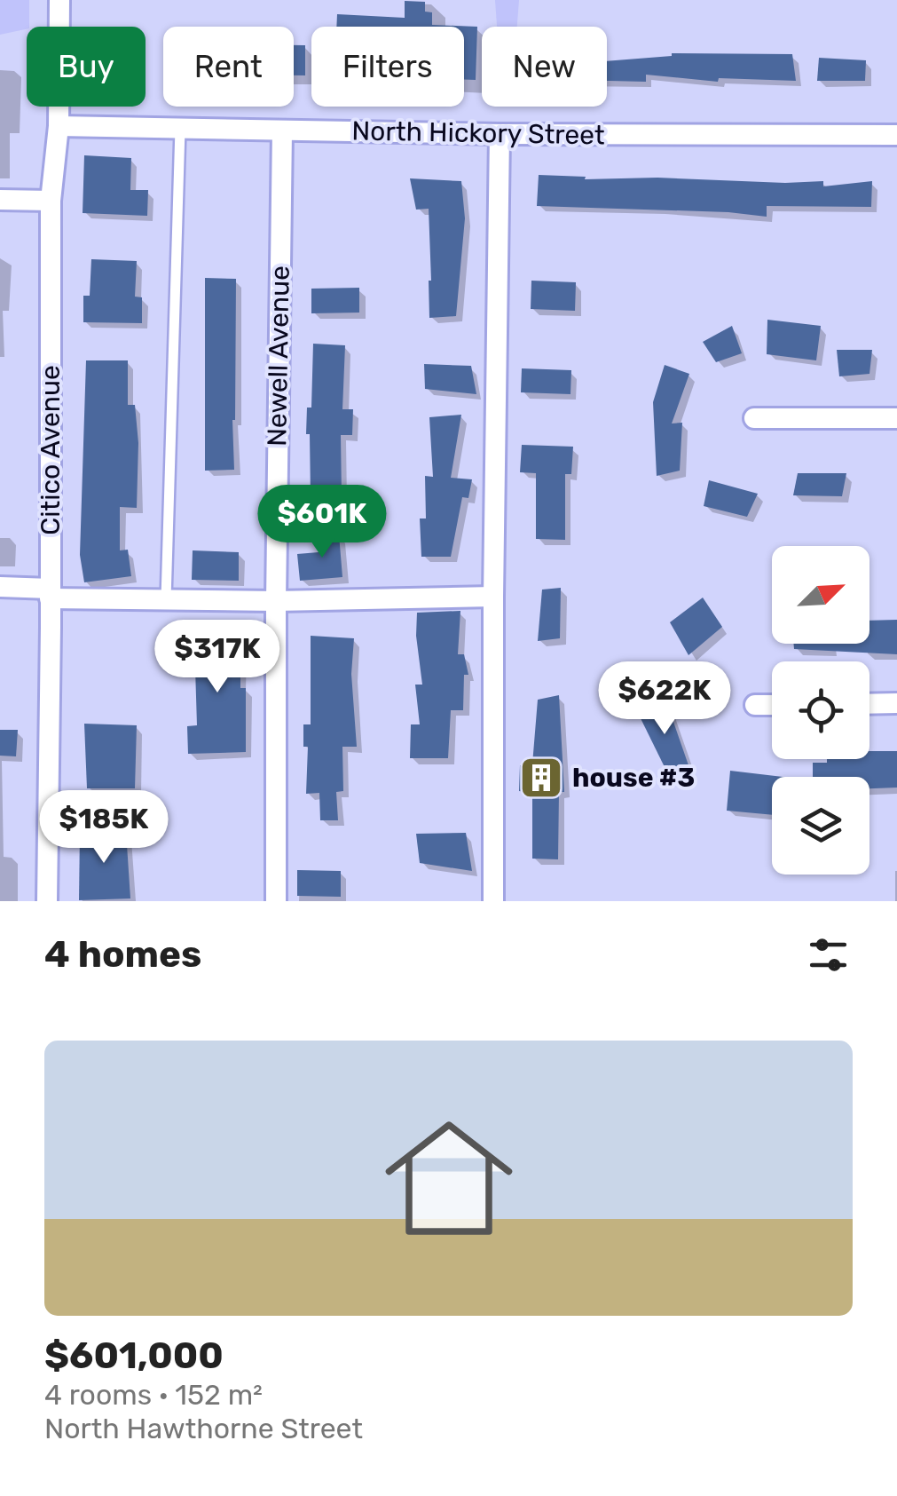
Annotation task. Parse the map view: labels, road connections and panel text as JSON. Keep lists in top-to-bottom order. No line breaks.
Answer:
{"streets":{"street":["North Hickory Street","Newell Avenue","Citico Avenue"]},"crossings":[["North Hickory Street","Newell Avenue"],["North Hickory Street","Citico Avenue"]],"places":{"building":["house #3"]},"north":"top right","page":{"chip":["Buy","Rent","Filters","New"],"price":["$601K","$317K","$622K","$185K"],"heading":"4 homes","list":[{"name":"$601,000","note":"4 rooms · 152 m² · North Hawthorne Street"}]}}
